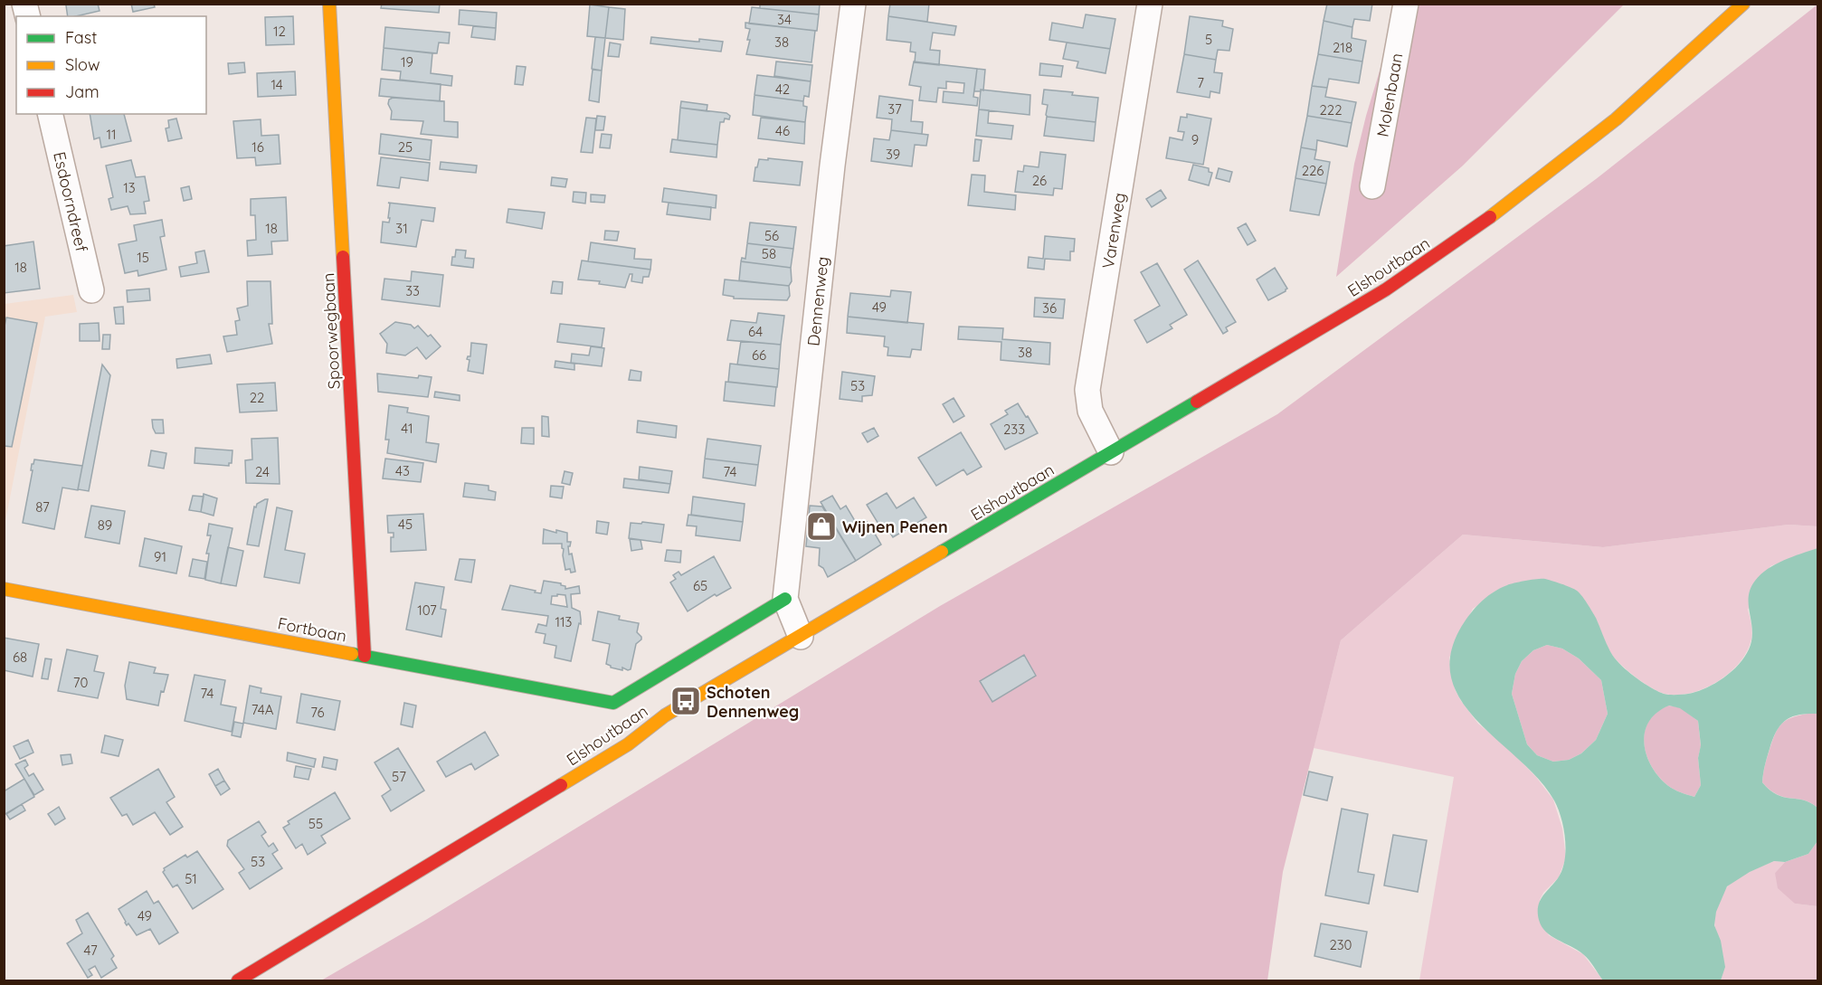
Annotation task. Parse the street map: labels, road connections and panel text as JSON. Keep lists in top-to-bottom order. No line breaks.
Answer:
{"streets":{"main road":["Elshoutbaan","Spoorwegbaan","Fortbaan"],"street":["Molenbaan","Esdoorndreef","Varenweg","Dennenweg"]},"crossings":[["Varenweg","Elshoutbaan"],["Dennenweg","Fortbaan"],["Spoorwegbaan","Fortbaan"]],"places":{"shop":["Wijnen Penen"],"bus stop":["Schoten Dennenweg"]},"house_numbers":["34","12","5","38","218","19","7","14","42","37","222","46","11","9","16","25","39","226","26","13","18","31","56","58","15","18","33","49","36","64","38","66","53","22","41","233","43","24","74","87","45","89","91","65","107","113","68","70","74","74A","76","57","55","53","51","49","230","47"],"legend":["Fast","Slow","Jam"]}
